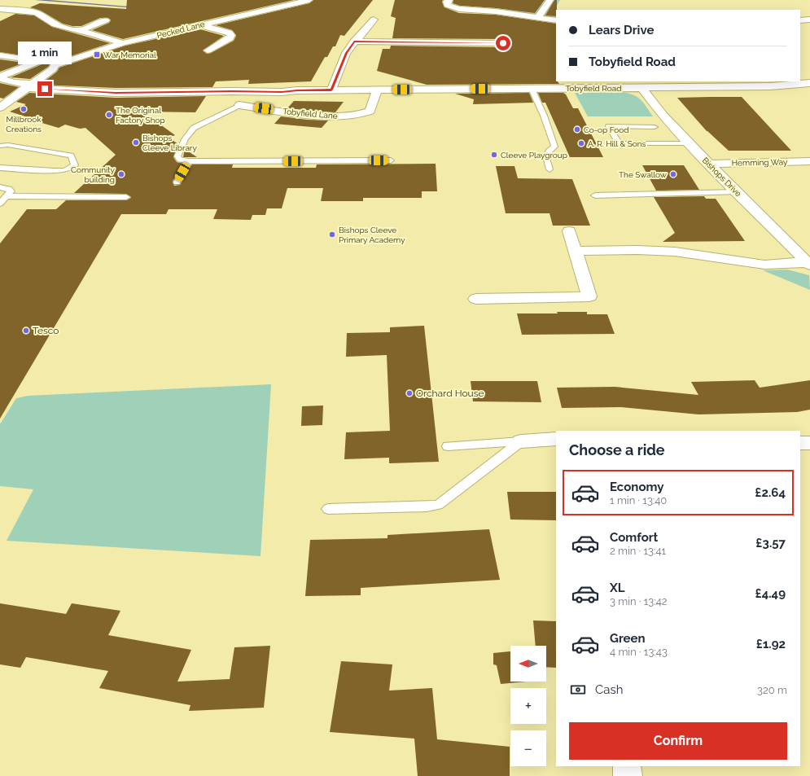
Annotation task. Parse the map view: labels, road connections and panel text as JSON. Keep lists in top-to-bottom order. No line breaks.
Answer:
{"streets":{"street":["Pecked Lane","Tobyfield Road","Tobyfield Lane","Hemming Way","Bishops Drive"]},"crossings":[["Tobyfield Road","Tobyfield Lane"],["Tobyfield Road","Bishops Drive"],["Hemming Way","Bishops Drive"]],"places":{"transit":["War Memorial"],"other":["Millbrook Creations","The Original Factory Shop","Co-op Food","Bishops Cleeve Library","A. R. Hill & Sons","Cleeve Playgroup","Community building","The Swallow","Bishops Cleeve Primary Academy","Tesco","Orchard House"]},"north":"left","page":{"banner":["Lears Drive","Tobyfield Road"],"bubble":"1 min","heading":"Choose a ride","list":[{"name":"Economy","note":"1 min · 13:40","value":"£2.64"},{"name":"Comfort","note":"2 min · 13:41","value":"£3.57"},{"name":"XL","note":"3 min · 13:42","value":"£4.49"},{"name":"Green","note":"4 min · 13:43","value":"£1.92"}],"map_buttons":["+","−"],"pay":["Cash","320 m"],"buttons":"Confirm"}}
